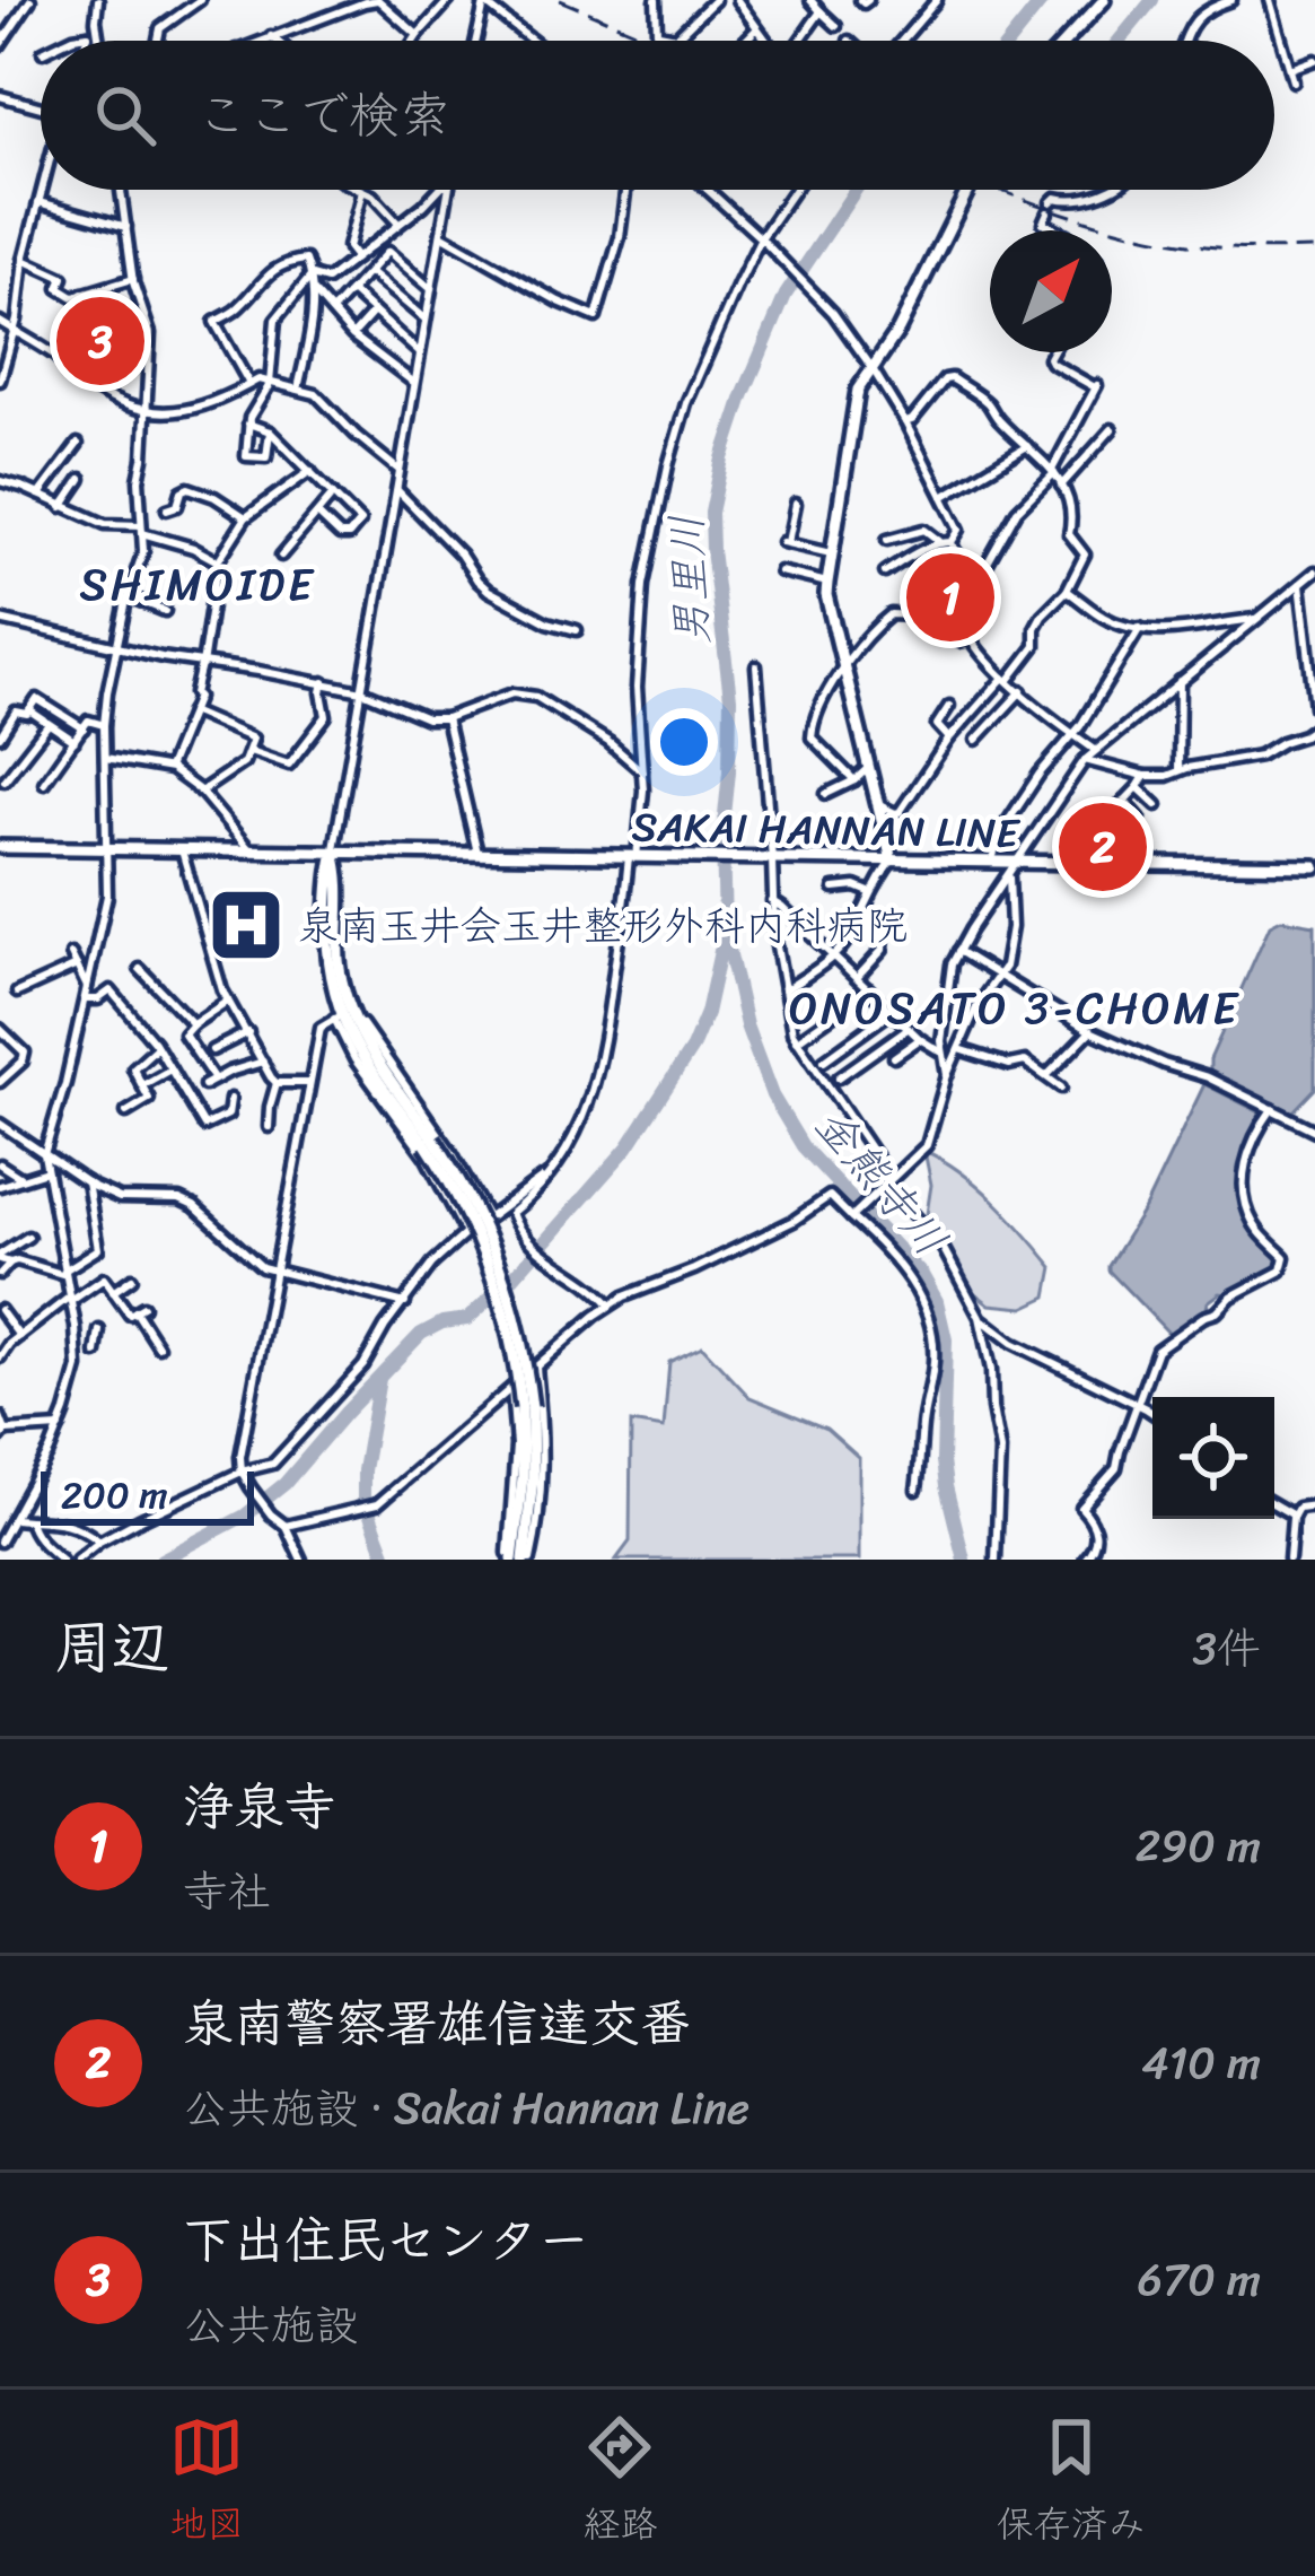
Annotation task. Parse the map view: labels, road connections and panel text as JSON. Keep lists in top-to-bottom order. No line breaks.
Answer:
{"streets":{"main road":["SAKAI HANNAN LINE"]},"districts":["SHIMOIDE","ONOSATO 3-CHOME"],"water":["男里川","金熊寺川"],"places":{"hospital":["泉南玉井会玉井整形外科内科病院"]},"scale_bar":"200 m","north":"top right","page":{"search":"ここで検索","pins":["3","1","2"],"scale":"200 m","heading":["周辺","3件"],"list":[{"mark":"1","name":"浄泉寺","note":"寺社","value":"290 m"},{"mark":"2","name":"泉南警察署雄信達交番","note":"公共施設 · Sakai Hannan Line","value":"410 m"},{"mark":"3","name":"下出住民センター","note":"公共施設","value":"670 m"}],"nav":["地図","経路","保存済み"]}}
